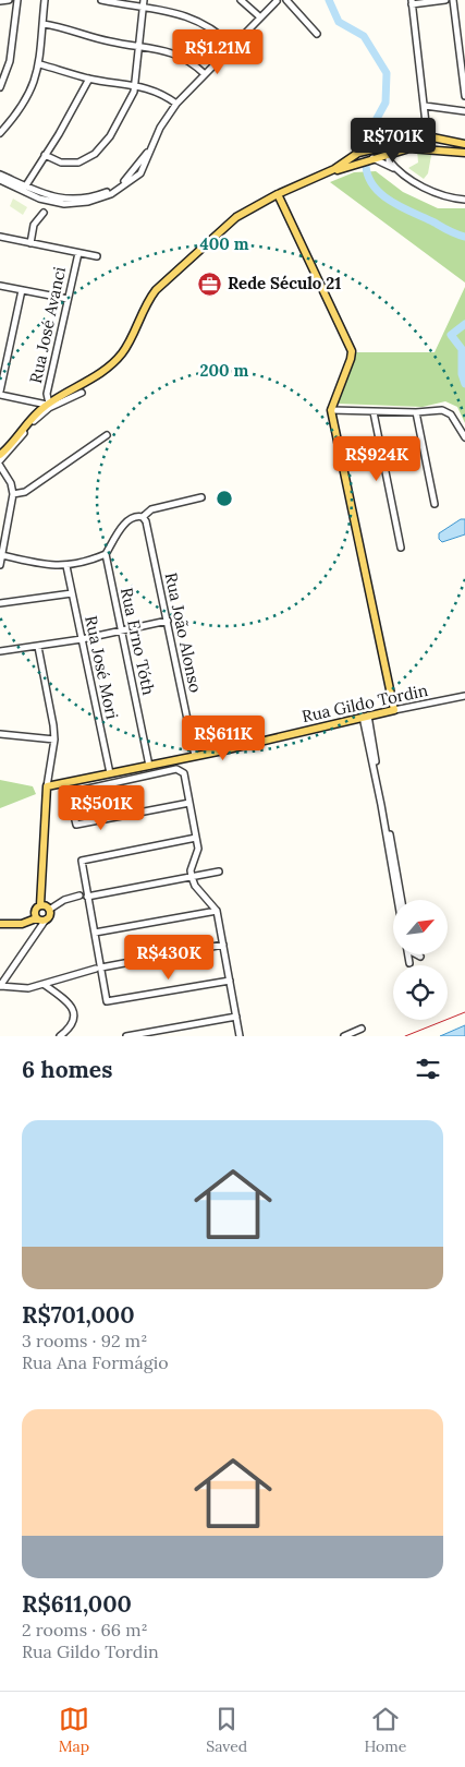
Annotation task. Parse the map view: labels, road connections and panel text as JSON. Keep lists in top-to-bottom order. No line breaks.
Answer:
{"streets":{"main road":["Rua Gildo Tordin"],"street":["Rua José Avanci","Rua João Alonso","Rua Erno Tóth","Rua José Mori"]},"crossings":[["Rua João Alonso","Rua Gildo Tordin"],["Rua Erno Tóth","Rua Gildo Tordin"],["Rua José Mori","Rua Gildo Tordin"]],"places":{"office":["Rede Século 21"]},"north":"top right","page":{"price":["R$1.21M","R$701K","R$924K","R$611K","R$501K","R$430K"],"heading":"6 homes","list":[{"name":"R$701,000","note":"3 rooms · 92 m² · Rua Ana Formágio"},{"name":"R$611,000","note":"2 rooms · 66 m² · Rua Gildo Tordin"}],"tabs":["Map","Saved","Home"]},"rings":["400 m","200 m"]}
